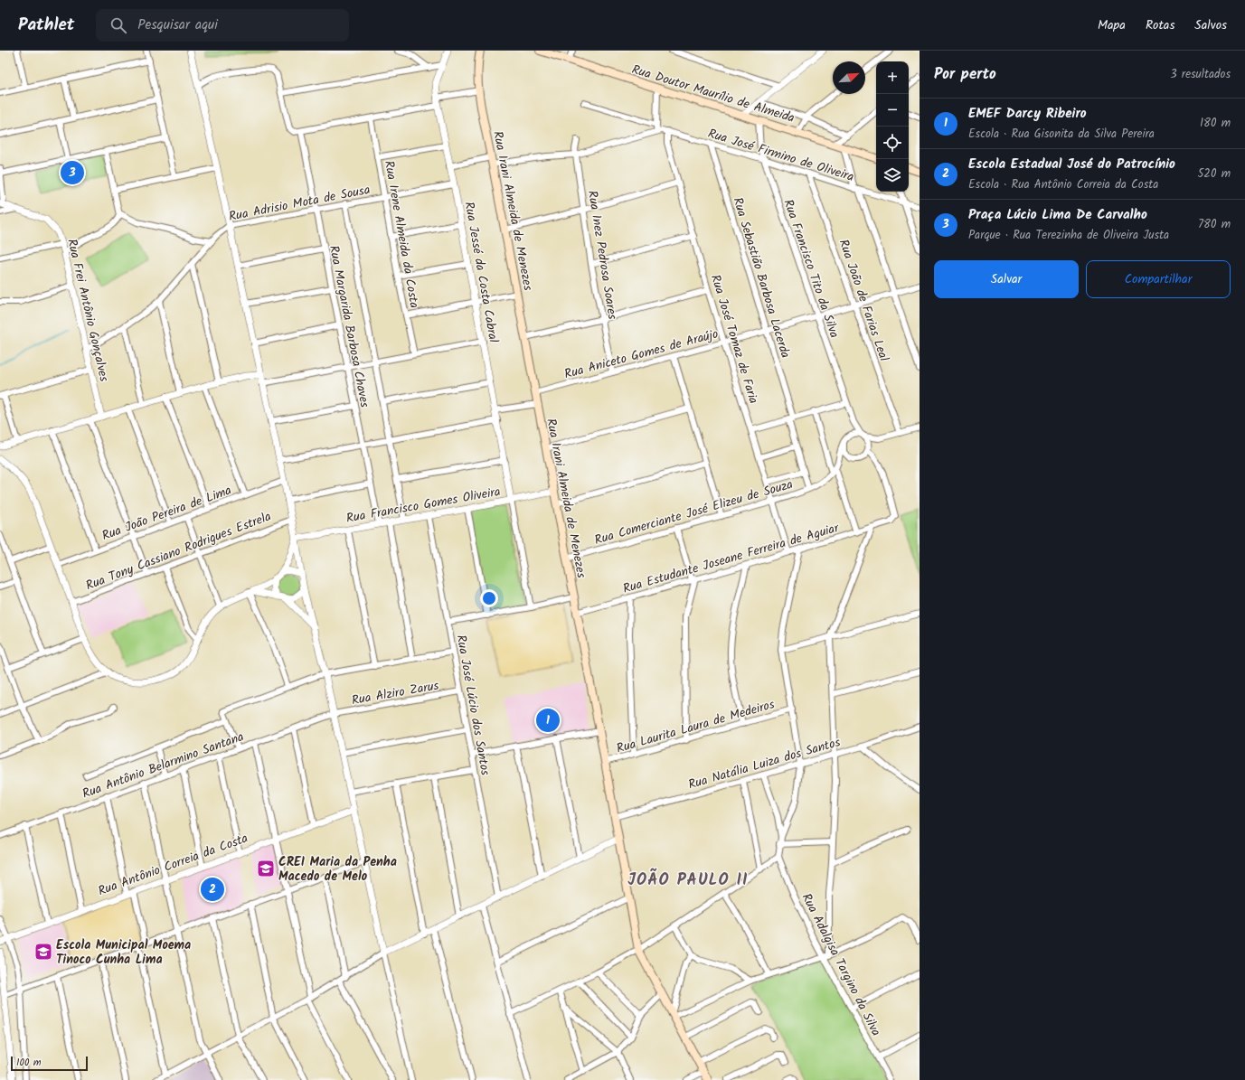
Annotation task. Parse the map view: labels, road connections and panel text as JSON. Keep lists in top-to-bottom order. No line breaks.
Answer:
{"streets":{"main road":["Rua Doutor Maurílio de Almeida","Rua Irani Almeida de Menezes"],"street":["Rua José Firmino de Oliveira","Rua Adrisio Mota de Sousa","Rua Irene Almeida da Costa","Rua Inez Pedrosa Soares","Rua Francisco Tito da Silva","Rua Jessé da Costa Cabral","Rua Sebastião Barbosa Lacerda","Rua João de Farias Leal","Rua Frei Antônio Gonçalves","Rua Margarida Barbosa Chaves","Rua José Tomaz de Faria","Rua Aniceto Gomes de Araújo","Rua Francisco Gomes Oliveira","Rua Comerciante José Elizeu de Souza","Rua João Pereira de Lima","Rua Tony Cassiano Rodrigues Estrela","Rua Estudante Joseane Ferreira de Aguiar","Rua Alziro Zarus","Rua José Lúcio dos Santos","Rua Laurita Laura de Medeiros","Rua Natália Luiza dos Santos","Rua Antônio Belarmino Santana","Rua Antônio Correia da Costa","Rua Adalgisa Targino da Silva"]},"crossings":[["Rua Doutor Maurílio de Almeida","Rua Francisco Tito da Silva"],["Rua José Firmino de Oliveira","Rua Irani Almeida de Menezes"],["Rua José Firmino de Oliveira","Rua Inez Pedrosa Soares"],["Rua José Firmino de Oliveira","Rua Francisco Tito da Silva"],["Rua José Firmino de Oliveira","Rua Jessé da Costa Cabral"],["Rua José Firmino de Oliveira","Rua Sebastião Barbosa Lacerda"],["Rua José Firmino de Oliveira","Rua João de Farias Leal"],["Rua José Firmino de Oliveira","Rua José Tomaz de Faria"],["Rua Adrisio Mota de Sousa","Rua Irene Almeida da Costa"],["Rua Adrisio Mota de Sousa","Rua Jessé da Costa Cabral"],["Rua Adrisio Mota de Sousa","Rua Frei Antônio Gonçalves"],["Rua Adrisio Mota de Sousa","Rua Margarida Barbosa Chaves"],["Rua Irani Almeida de Menezes","Rua Aniceto Gomes de Araújo"],["Rua Irani Almeida de Menezes","Rua Francisco Gomes Oliveira"],["Rua Irani Almeida de Menezes","Rua Comerciante José Elizeu de Souza"],["Rua Irani Almeida de Menezes","Rua Estudante Joseane Ferreira de Aguiar"],["Rua Irani Almeida de Menezes","Rua Laurita Laura de Medeiros"],["Rua Irani Almeida de Menezes","Rua Natália Luiza dos Santos"],["Rua Inez Pedrosa Soares","Rua Aniceto Gomes de Araújo"],["Rua Francisco Tito da Silva","Rua Aniceto Gomes de Araújo"],["Rua Francisco Tito da Silva","Rua Comerciante José Elizeu de Souza"],["Rua Francisco Tito da Silva","Rua Estudante Joseane Ferreira de Aguiar"],["Rua Jessé da Costa Cabral","Rua Francisco Gomes Oliveira"],["Rua Sebastião Barbosa Lacerda","Rua Aniceto Gomes de Araújo"],["Rua Sebastião Barbosa Lacerda","Rua Comerciante José Elizeu de Souza"],["Rua João de Farias Leal","Rua Aniceto Gomes de Araújo"],["Rua Margarida Barbosa Chaves","Rua Francisco Gomes Oliveira"],["Rua José Tomaz de Faria","Rua Aniceto Gomes de Araújo"],["Rua José Tomaz de Faria","Rua Comerciante José Elizeu de Souza"],["Rua José Tomaz de Faria","Rua Estudante Joseane Ferreira de Aguiar"],["Rua Francisco Gomes Oliveira","Rua José Lúcio dos Santos"],["Rua Comerciante José Elizeu de Souza","Rua Estudante Joseane Ferreira de Aguiar"],["Rua Alziro Zarus","Rua José Lúcio dos Santos"],["Rua Alziro Zarus","Rua Antônio Belarmino Santana"]],"districts":["JOÃO PAULO II"],"places":{"school or university":["CREI Maria da Penha Macedo de Melo","Escola Municipal Moema Tinoco Cunha Lima"]},"scale_bar":"100 m","north":"top right","page":{"header":"Pathlet","search":"Pesquisar aqui","nav":["Mapa","Rotas","Salvos"],"heading":["Por perto","3 resultados"],"map_buttons":["+","−"],"list":[{"mark":"1","name":"EMEF Darcy Ribeiro","note":"Escola · Rua Gisonita da Silva Pereira","value":"180 m"},{"mark":"2","name":"Escola Estadual José do Patrocínio","note":"Escola · Rua Antônio Correia da Costa","value":"520 m"},{"mark":"3","name":"Praça Lúcio Lima De Carvalho","note":"Parque · Rua Terezinha de Oliveira Justa","value":"780 m"}],"pins":["3","1","2"],"buttons":["Salvar","Compartilhar"],"scale":"100 m"}}
